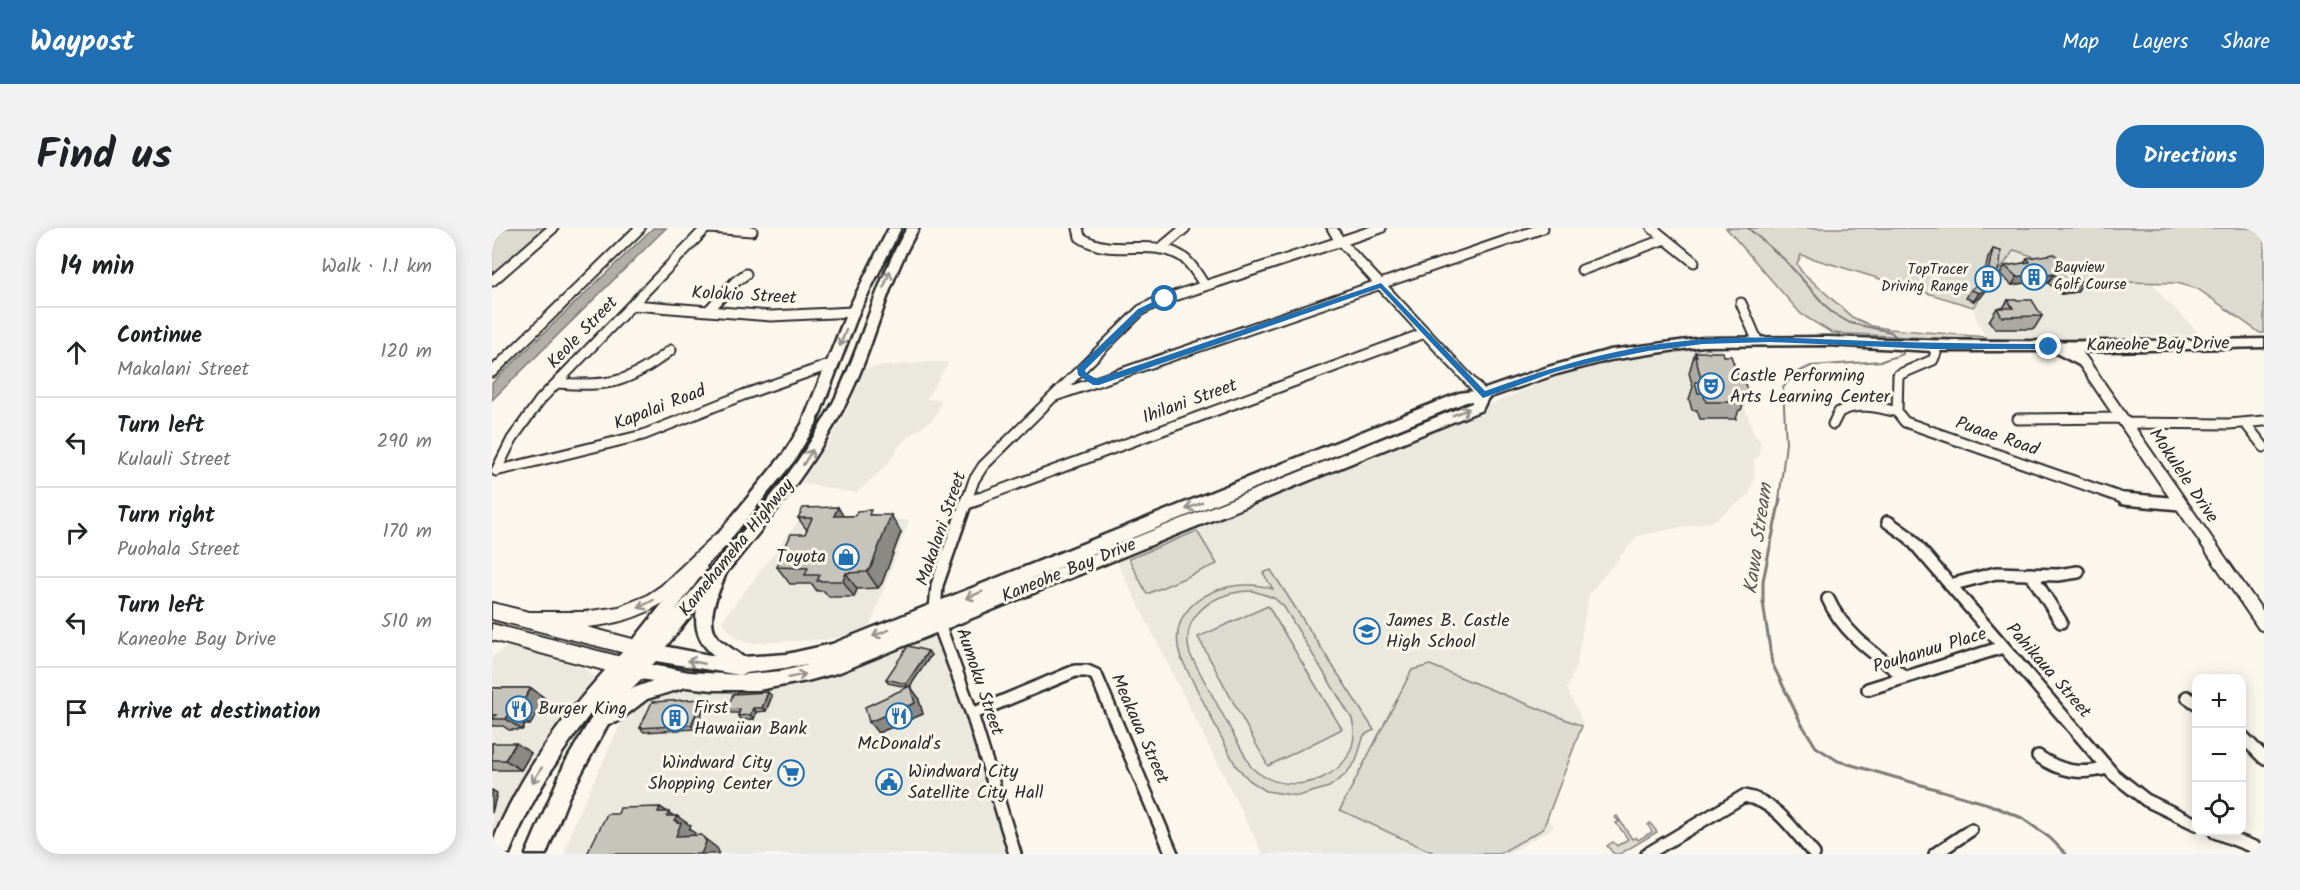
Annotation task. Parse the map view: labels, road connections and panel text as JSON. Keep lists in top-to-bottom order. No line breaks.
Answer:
{"streets":{"main road":["Kaneohe Bay Drive","Kamehameha Highway"],"street":["Kolokio Street","Keole Street","Ihilani Street","Kapalai Road","Puaae Road","Mokulele Drive","Makalani Street","Pouhanuu Place","Pahikaua Street","Aumoku Street","Meakaua Street"]},"crossings":[["Kolokio Street","Keole Street"],["Kolokio Street","Kamehameha Highway"],["Keole Street","Kapalai Road"],["Kaneohe Bay Drive","Mokulele Drive"],["Kaneohe Bay Drive","Makalani Street"],["Kaneohe Bay Drive","Kamehameha Highway"],["Kaneohe Bay Drive","Aumoku Street"],["Ihilani Street","Makalani Street"],["Kapalai Road","Kamehameha Highway"],["Puaae Road","Mokulele Drive"],["Makalani Street","Aumoku Street"],["Pouhanuu Place","Pahikaua Street"],["Aumoku Street","Meakaua Street"]],"water":["Kawa Stream"],"places":{"building":["Bayview Golf Course","TopTracer Driving Range","First Hawaiian Bank"],"theatre":["Castle Performing Arts Learning Center"],"shop":["Toyota"],"school or university":["James B. Castle High School"],"restaurant":["Burger King","McDonald's"],"supermarket":["Windward City Shopping Center"],"public building":["Windward City Satellite City Hall"]},"page":{"header":"Waypost","nav":["Map","Layers","Share"],"title":"Find us","buttons":"Directions","heading":["14 min","Walk · 1.1 km"],"list":[["Continue","Makalani Street","120 m"],["Turn left","Kulauli Street","290 m"],["Turn right","Puohala Street","170 m"],["Turn left","Kaneohe Bay Drive","510 m"],"Arrive at destination"],"map_buttons":["+","−"]}}
